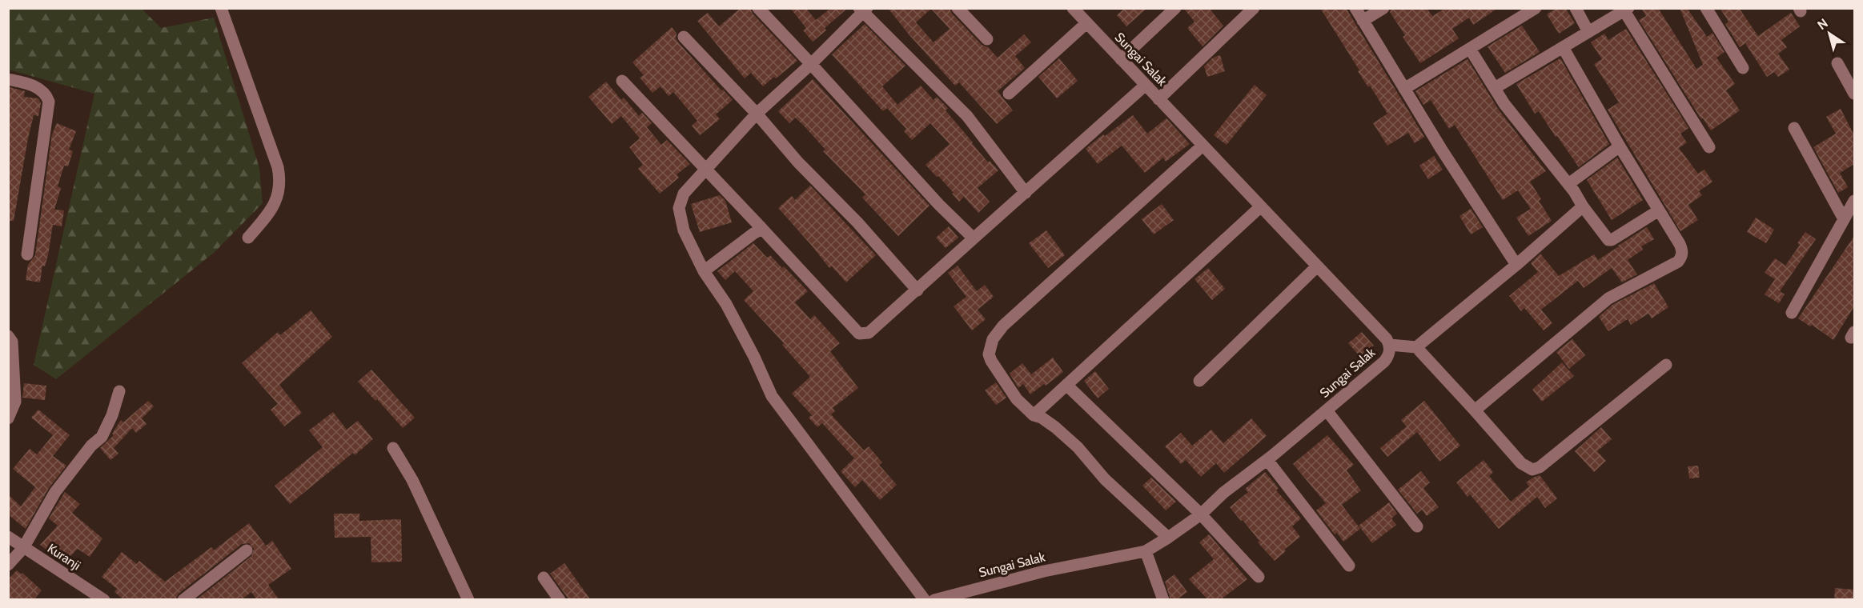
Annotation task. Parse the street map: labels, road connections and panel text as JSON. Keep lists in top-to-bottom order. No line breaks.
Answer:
{"streets":{"street":["Sungai Salak","Kuranji"]},"north":"top left"}
